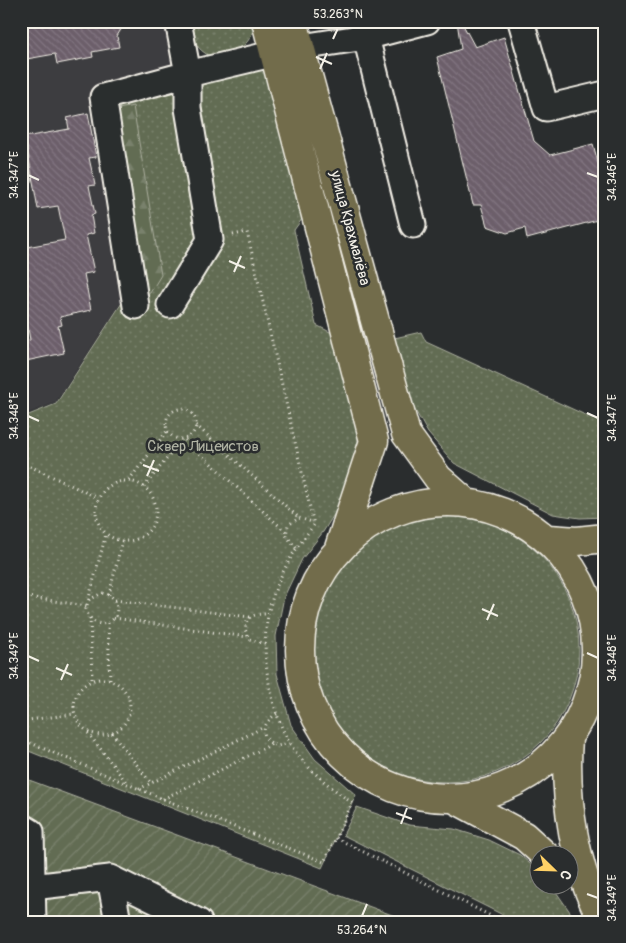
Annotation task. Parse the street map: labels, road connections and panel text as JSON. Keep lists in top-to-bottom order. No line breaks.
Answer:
{"streets":{"main road":["улица Крахмалёва"]},"parks":["Сквер Лицеистов"],"north":"bottom right","coordinates":["53.263°N","34.347°E","34.346°E","34.348°E","34.349°E","53.264°N"]}
